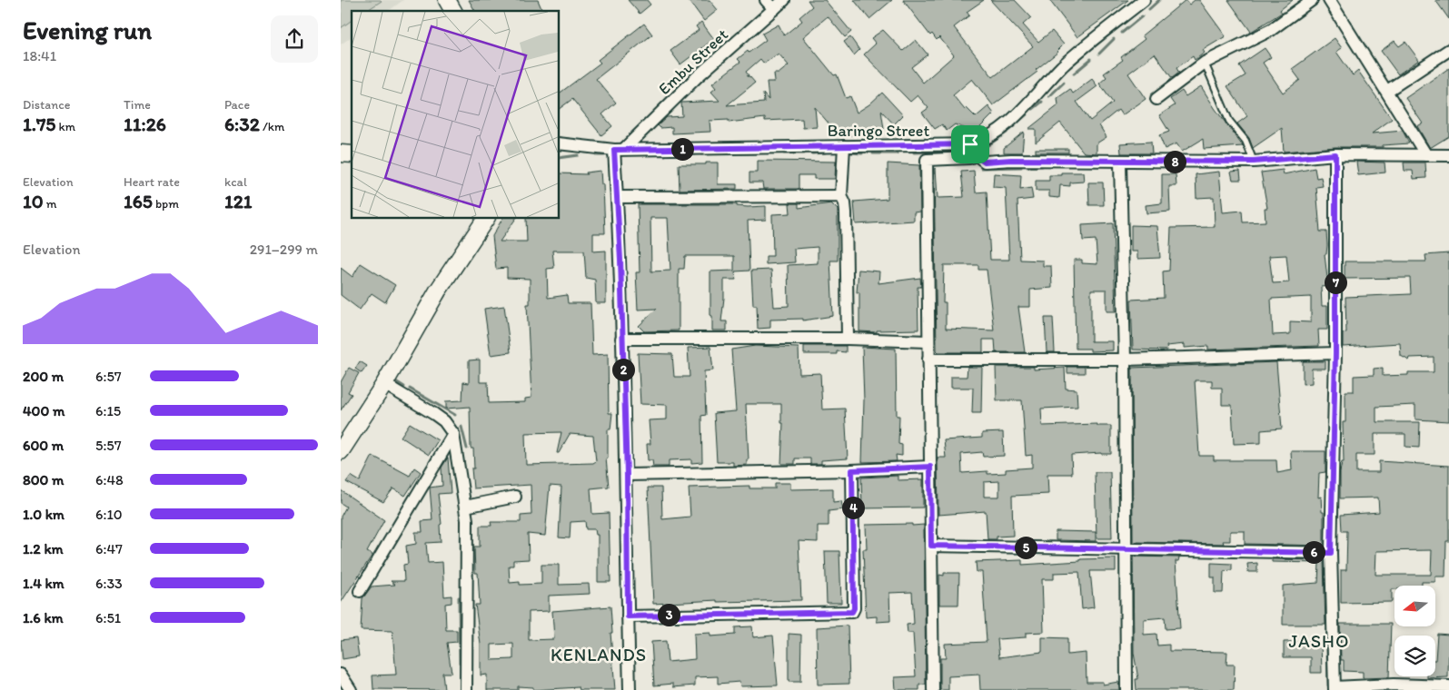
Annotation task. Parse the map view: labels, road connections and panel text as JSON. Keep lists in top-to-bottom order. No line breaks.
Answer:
{"streets":{"street":["Embu Street","Baringo Street"]},"crossings":[["Embu Street","Baringo Street"]],"districts":["JASHO","KENLANDS"],"north":"left","page":{"heading":["Evening run","18:41"],"stats":[["Distance","1.75 km"],["Time","11:26"],["Pace","6:32 /km"],["Elevation","10 m"],["Heart rate","165 bpm"],["kcal","121"]],"pins":["1","8","7","2","4","5","6","3"],"chart":["Elevation","291–299 m"],"list":[{"name":"200 m","note":"6:57"},{"name":"400 m","note":"6:15"},{"name":"600 m","note":"5:57"},{"name":"800 m","note":"6:48"},{"name":"1.0 km","note":"6:10"},{"name":"1.2 km","note":"6:47"},{"name":"1.4 km","note":"6:33"},{"name":"1.6 km","note":"6:51"}]}}
